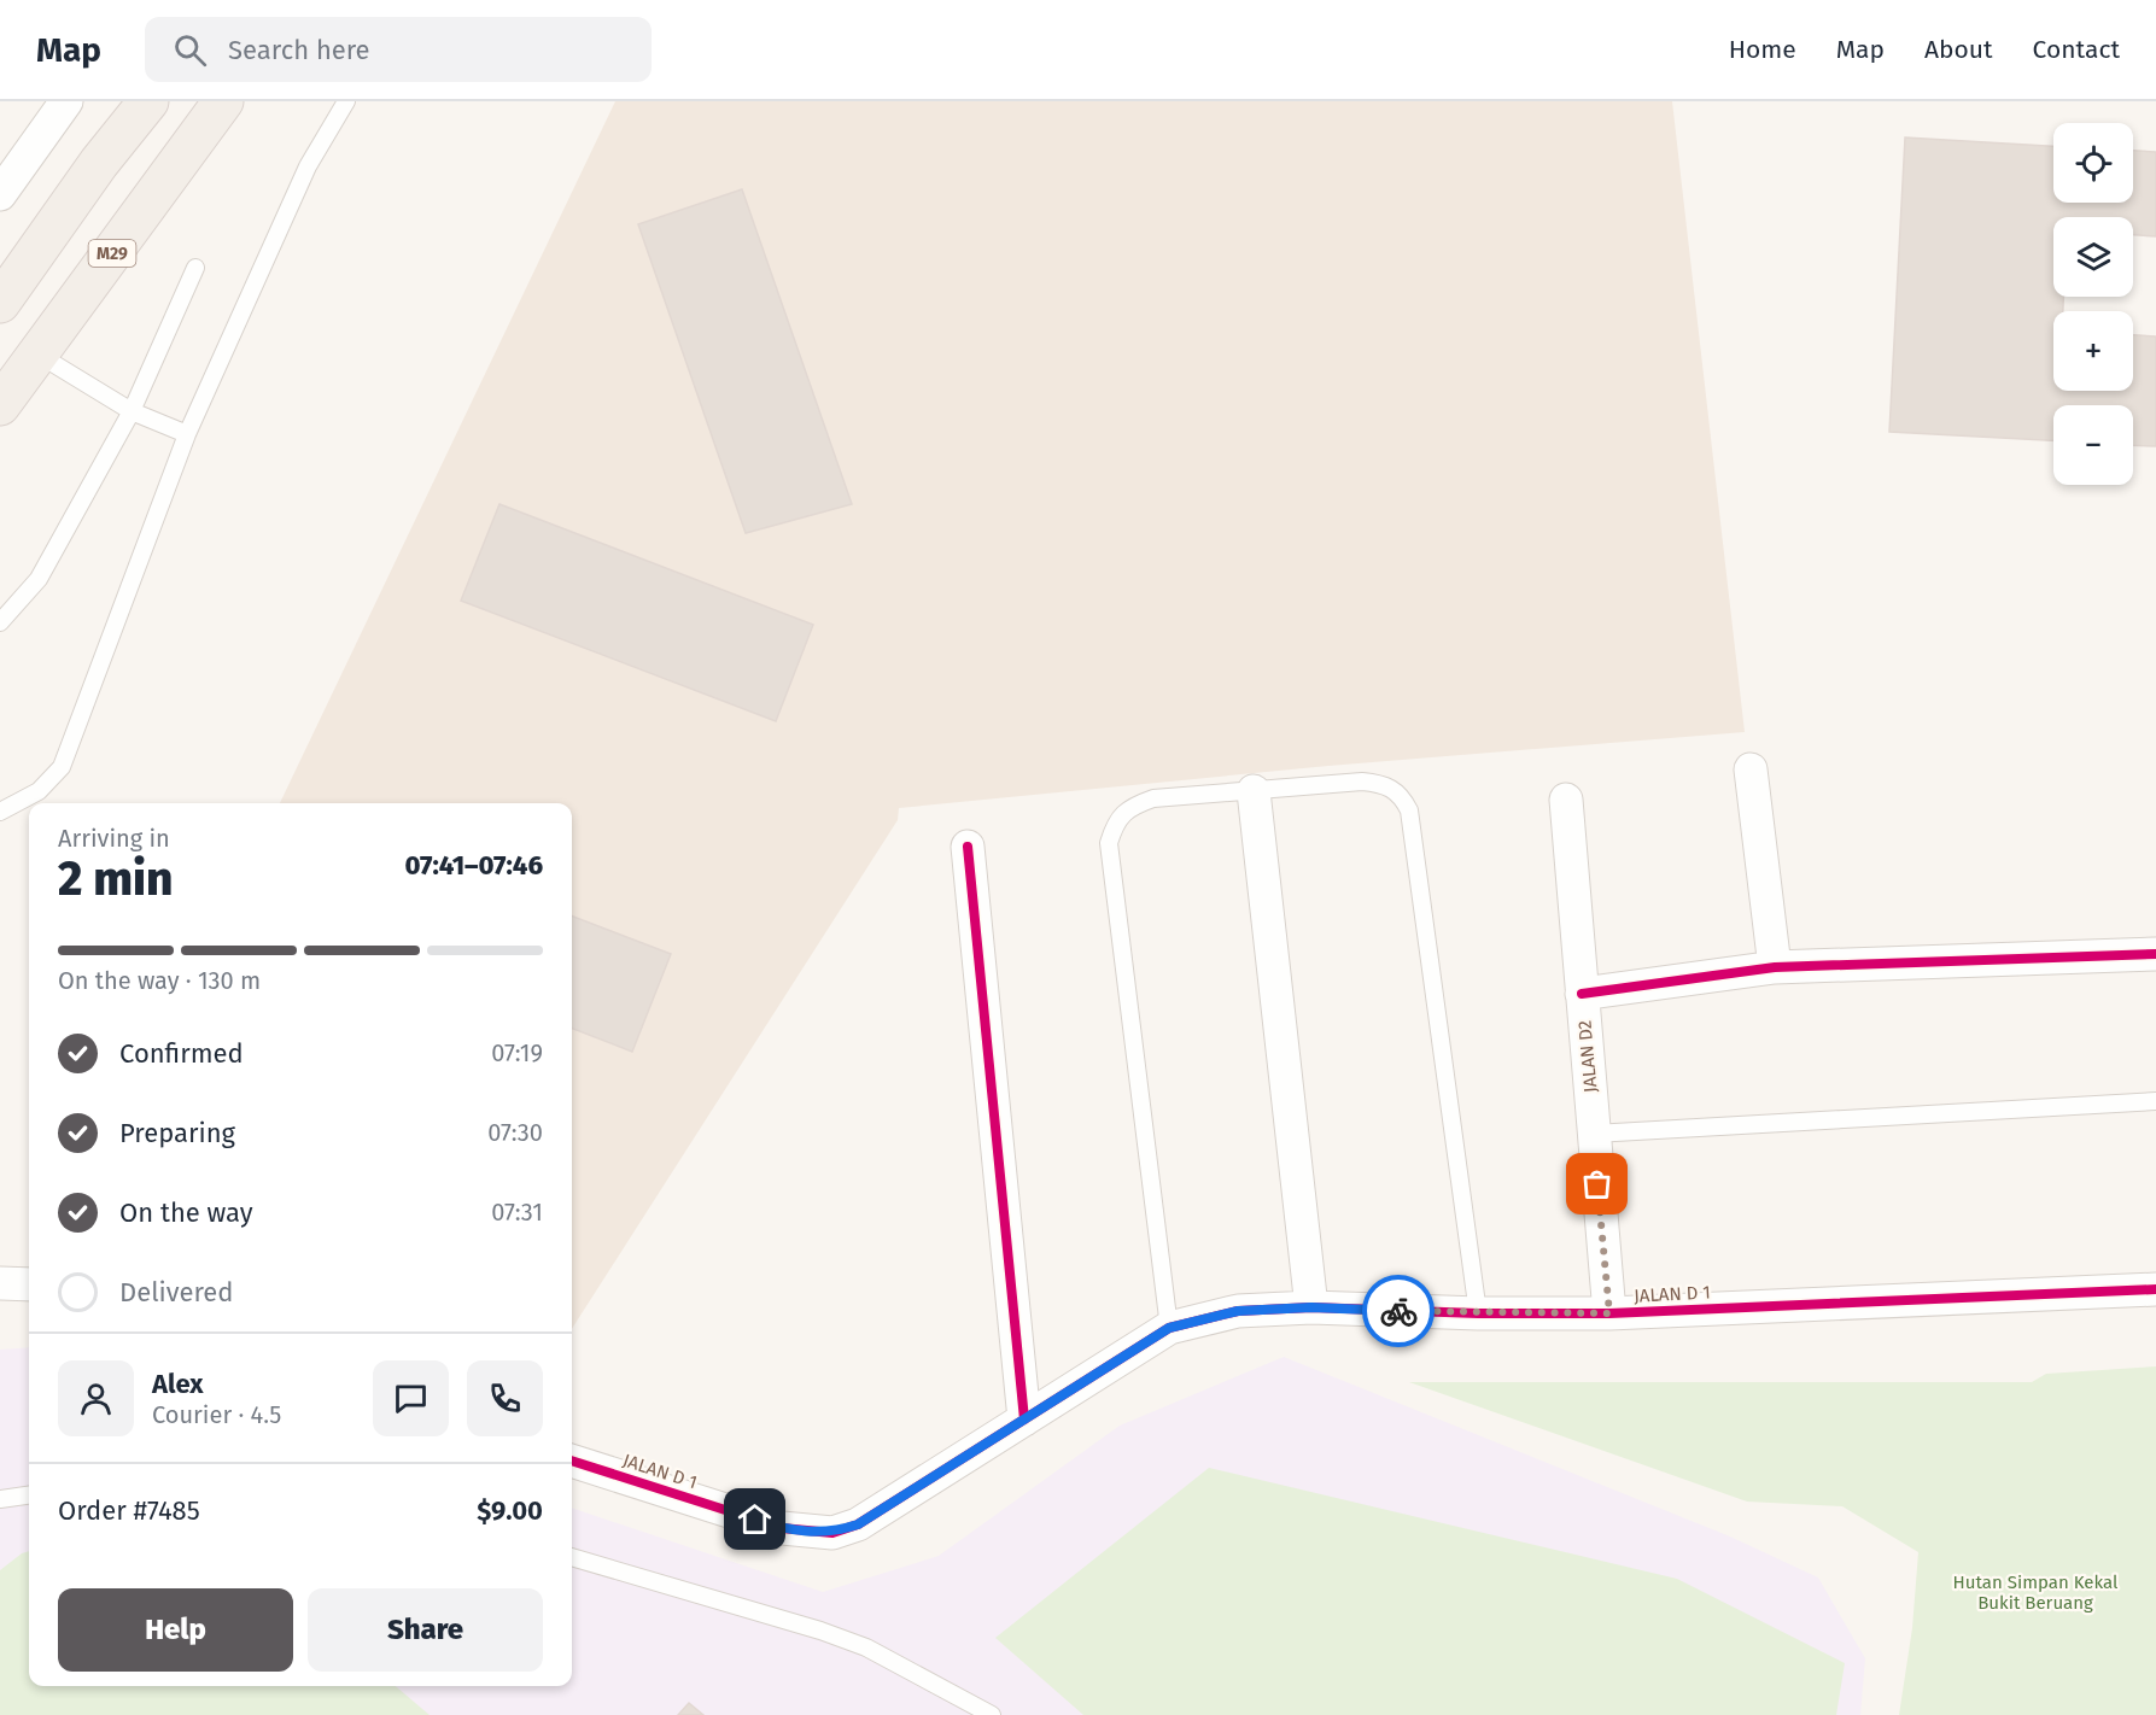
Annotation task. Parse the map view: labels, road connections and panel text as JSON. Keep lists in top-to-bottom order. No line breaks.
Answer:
{"streets":{"main road":["M29"],"street":["JALAN D2","JALAN D 1"]},"crossings":[["JALAN D2","JALAN D 1"]],"parks":["Hutan Simpan Kekal Bukit Beruang"],"page":{"header":"Map","search":"Search here","nav":["Home","Map","About","Contact"],"map_buttons":["+","−"],"heading":["2 min","Arriving in","07:41–07:46"],"panel":["Alex","Courier · 4.5","Order #7485","$9.00"],"bar":"On the way · 130 m","list":[["Confirmed","07:19"],["Preparing","07:30"],["On the way","07:31"],"Delivered"],"buttons":["Help","Share"]}}
